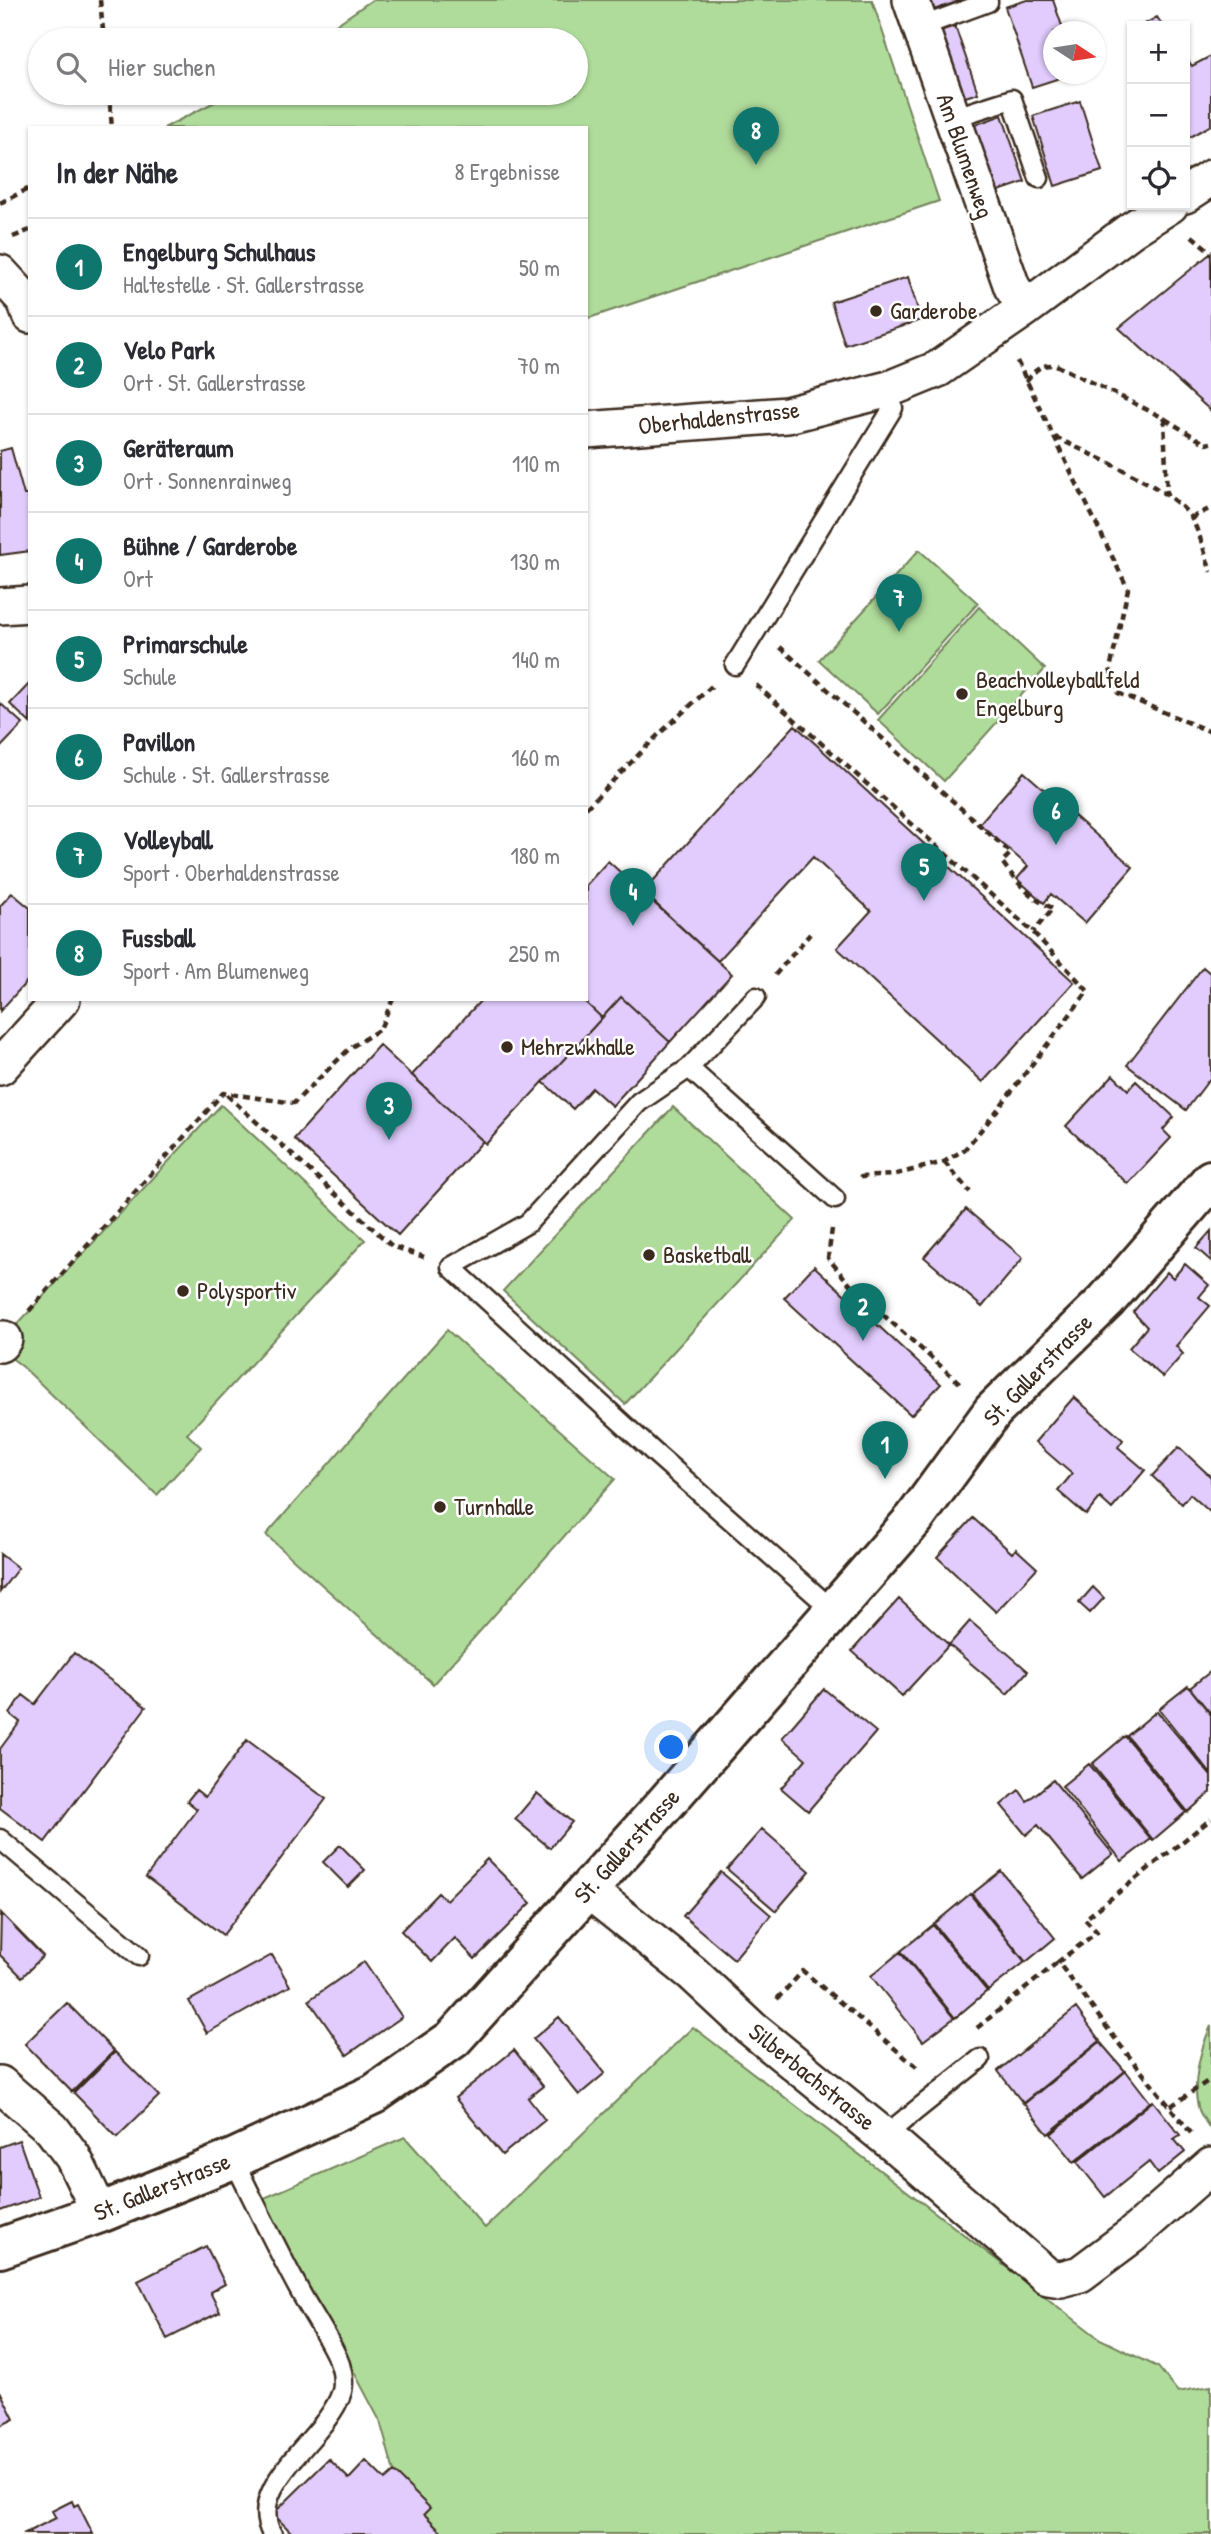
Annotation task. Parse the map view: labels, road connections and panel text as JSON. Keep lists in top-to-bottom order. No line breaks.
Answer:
{"streets":{"street":["Am Blumenweg","Oberhaldenstrasse","St. Gallerstrasse","Silberbachstrasse"]},"crossings":[["Am Blumenweg","Oberhaldenstrasse"],["St. Gallerstrasse","Silberbachstrasse"]],"places":["Garderobe","Beachvolleyballfeld Engelburg","Mehrzwkhalle","Basketball","Polysportiv","Turnhalle"],"north":"right","page":{"map_buttons":["+","−"],"search":"Hier suchen","pins":["8","7","6","5","4","3","2","1"],"heading":["In der Nähe","8 Ergebnisse"],"list":[{"mark":"1","name":"Engelburg Schulhaus","note":"Haltestelle · St. Gallerstrasse","value":"50 m"},{"mark":"2","name":"Velo Park","note":"Ort · St. Gallerstrasse","value":"70 m"},{"mark":"3","name":"Geräteraum","note":"Ort · Sonnenrainweg","value":"110 m"},{"mark":"4","name":"Bühne / Garderobe","note":"Ort","value":"130 m"},{"mark":"5","name":"Primarschule","note":"Schule","value":"140 m"},{"mark":"6","name":"Pavillon","note":"Schule · St. Gallerstrasse","value":"160 m"},{"mark":"7","name":"Volleyball","note":"Sport · Oberhaldenstrasse","value":"180 m"},{"mark":"8","name":"Fussball","note":"Sport · Am Blumenweg","value":"250 m"}]}}
